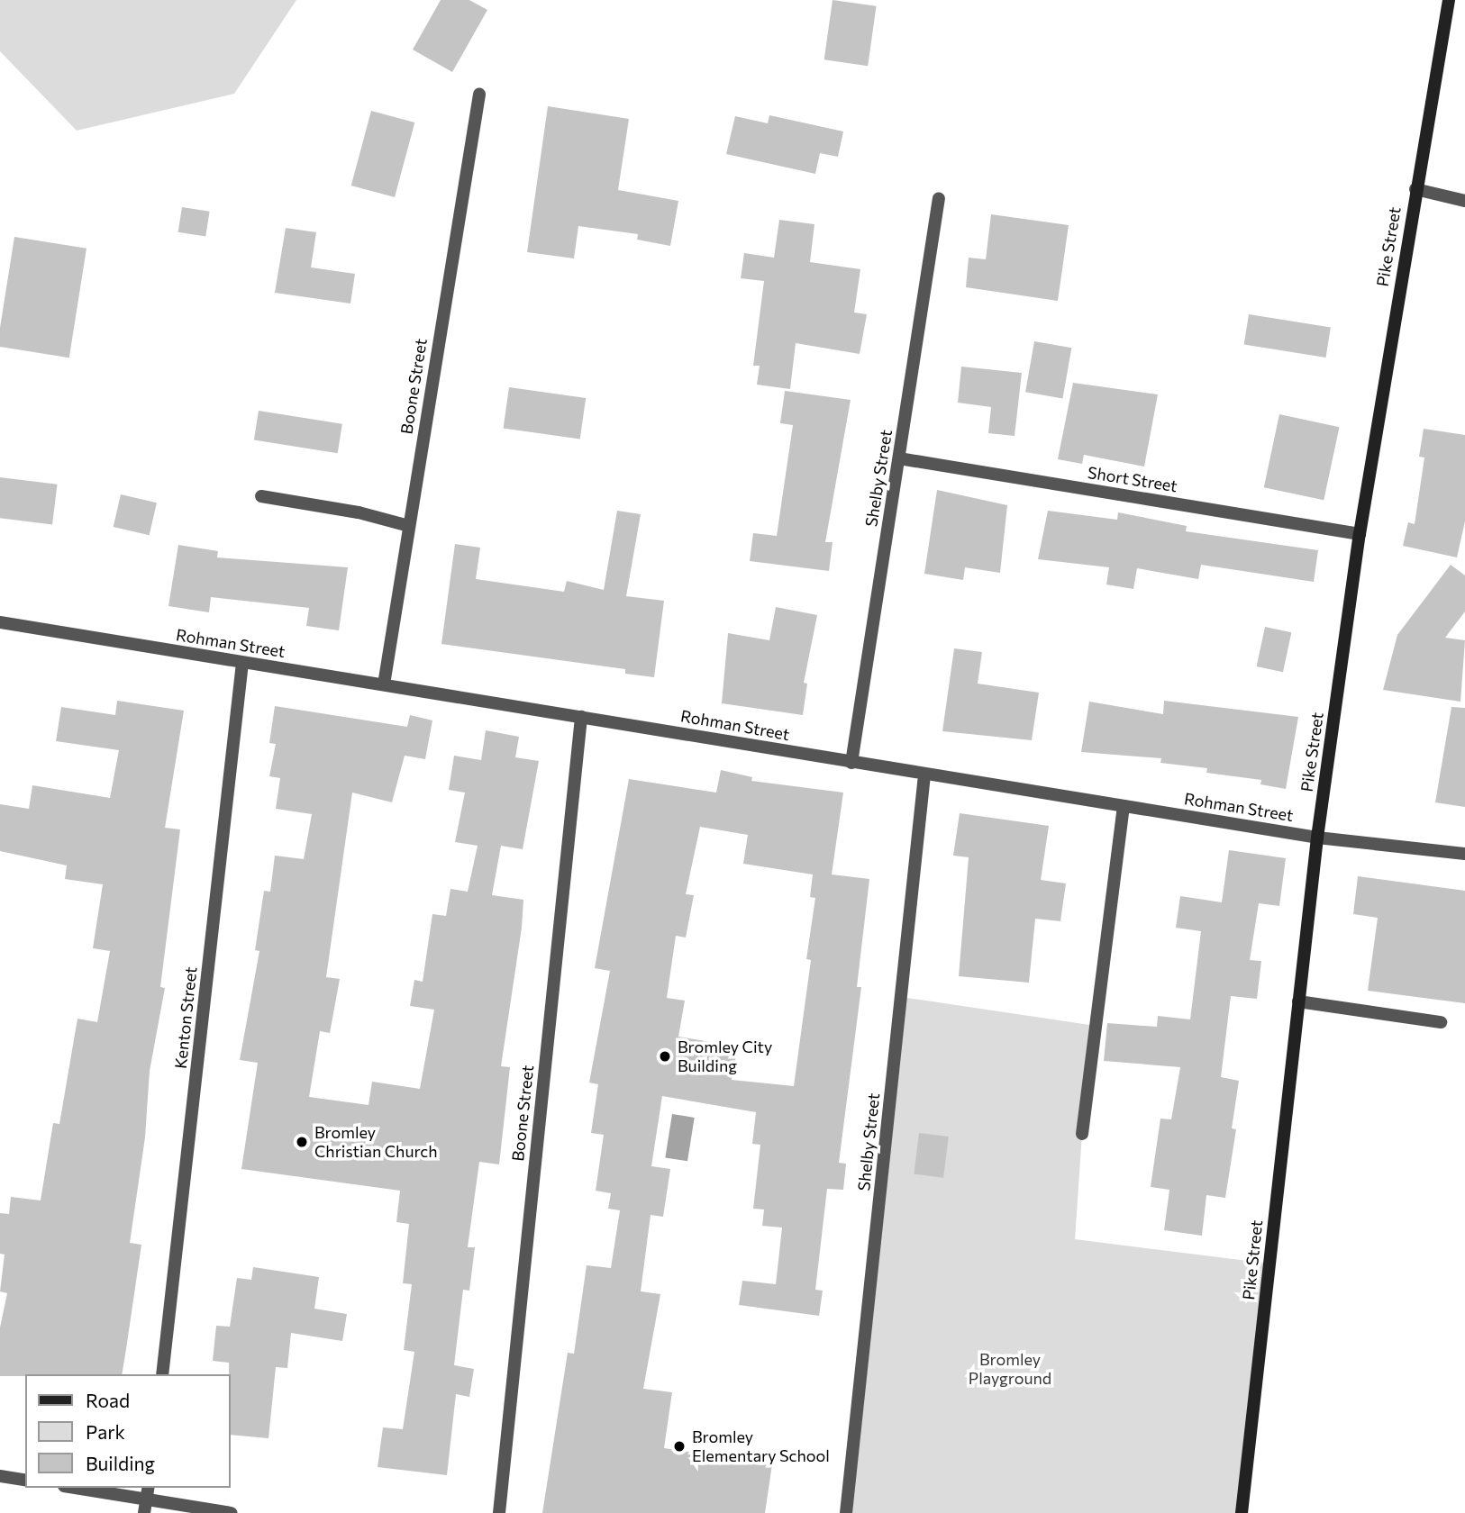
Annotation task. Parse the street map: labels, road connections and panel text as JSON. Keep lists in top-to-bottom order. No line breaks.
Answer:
{"streets":{"main road":["Pike Street"],"street":["Boone Street","Shelby Street","Short Street","Rohman Street","Kenton Street"]},"crossings":[["Pike Street","Short Street"],["Pike Street","Rohman Street"],["Boone Street","Rohman Street"],["Shelby Street","Short Street"],["Shelby Street","Rohman Street"],["Rohman Street","Kenton Street"]],"parks":["Bromley Playground"],"places":["Bromley City Building","Bromley Christian Church","Bromley Elementary School"],"legend":["Road","Park","Building"]}
